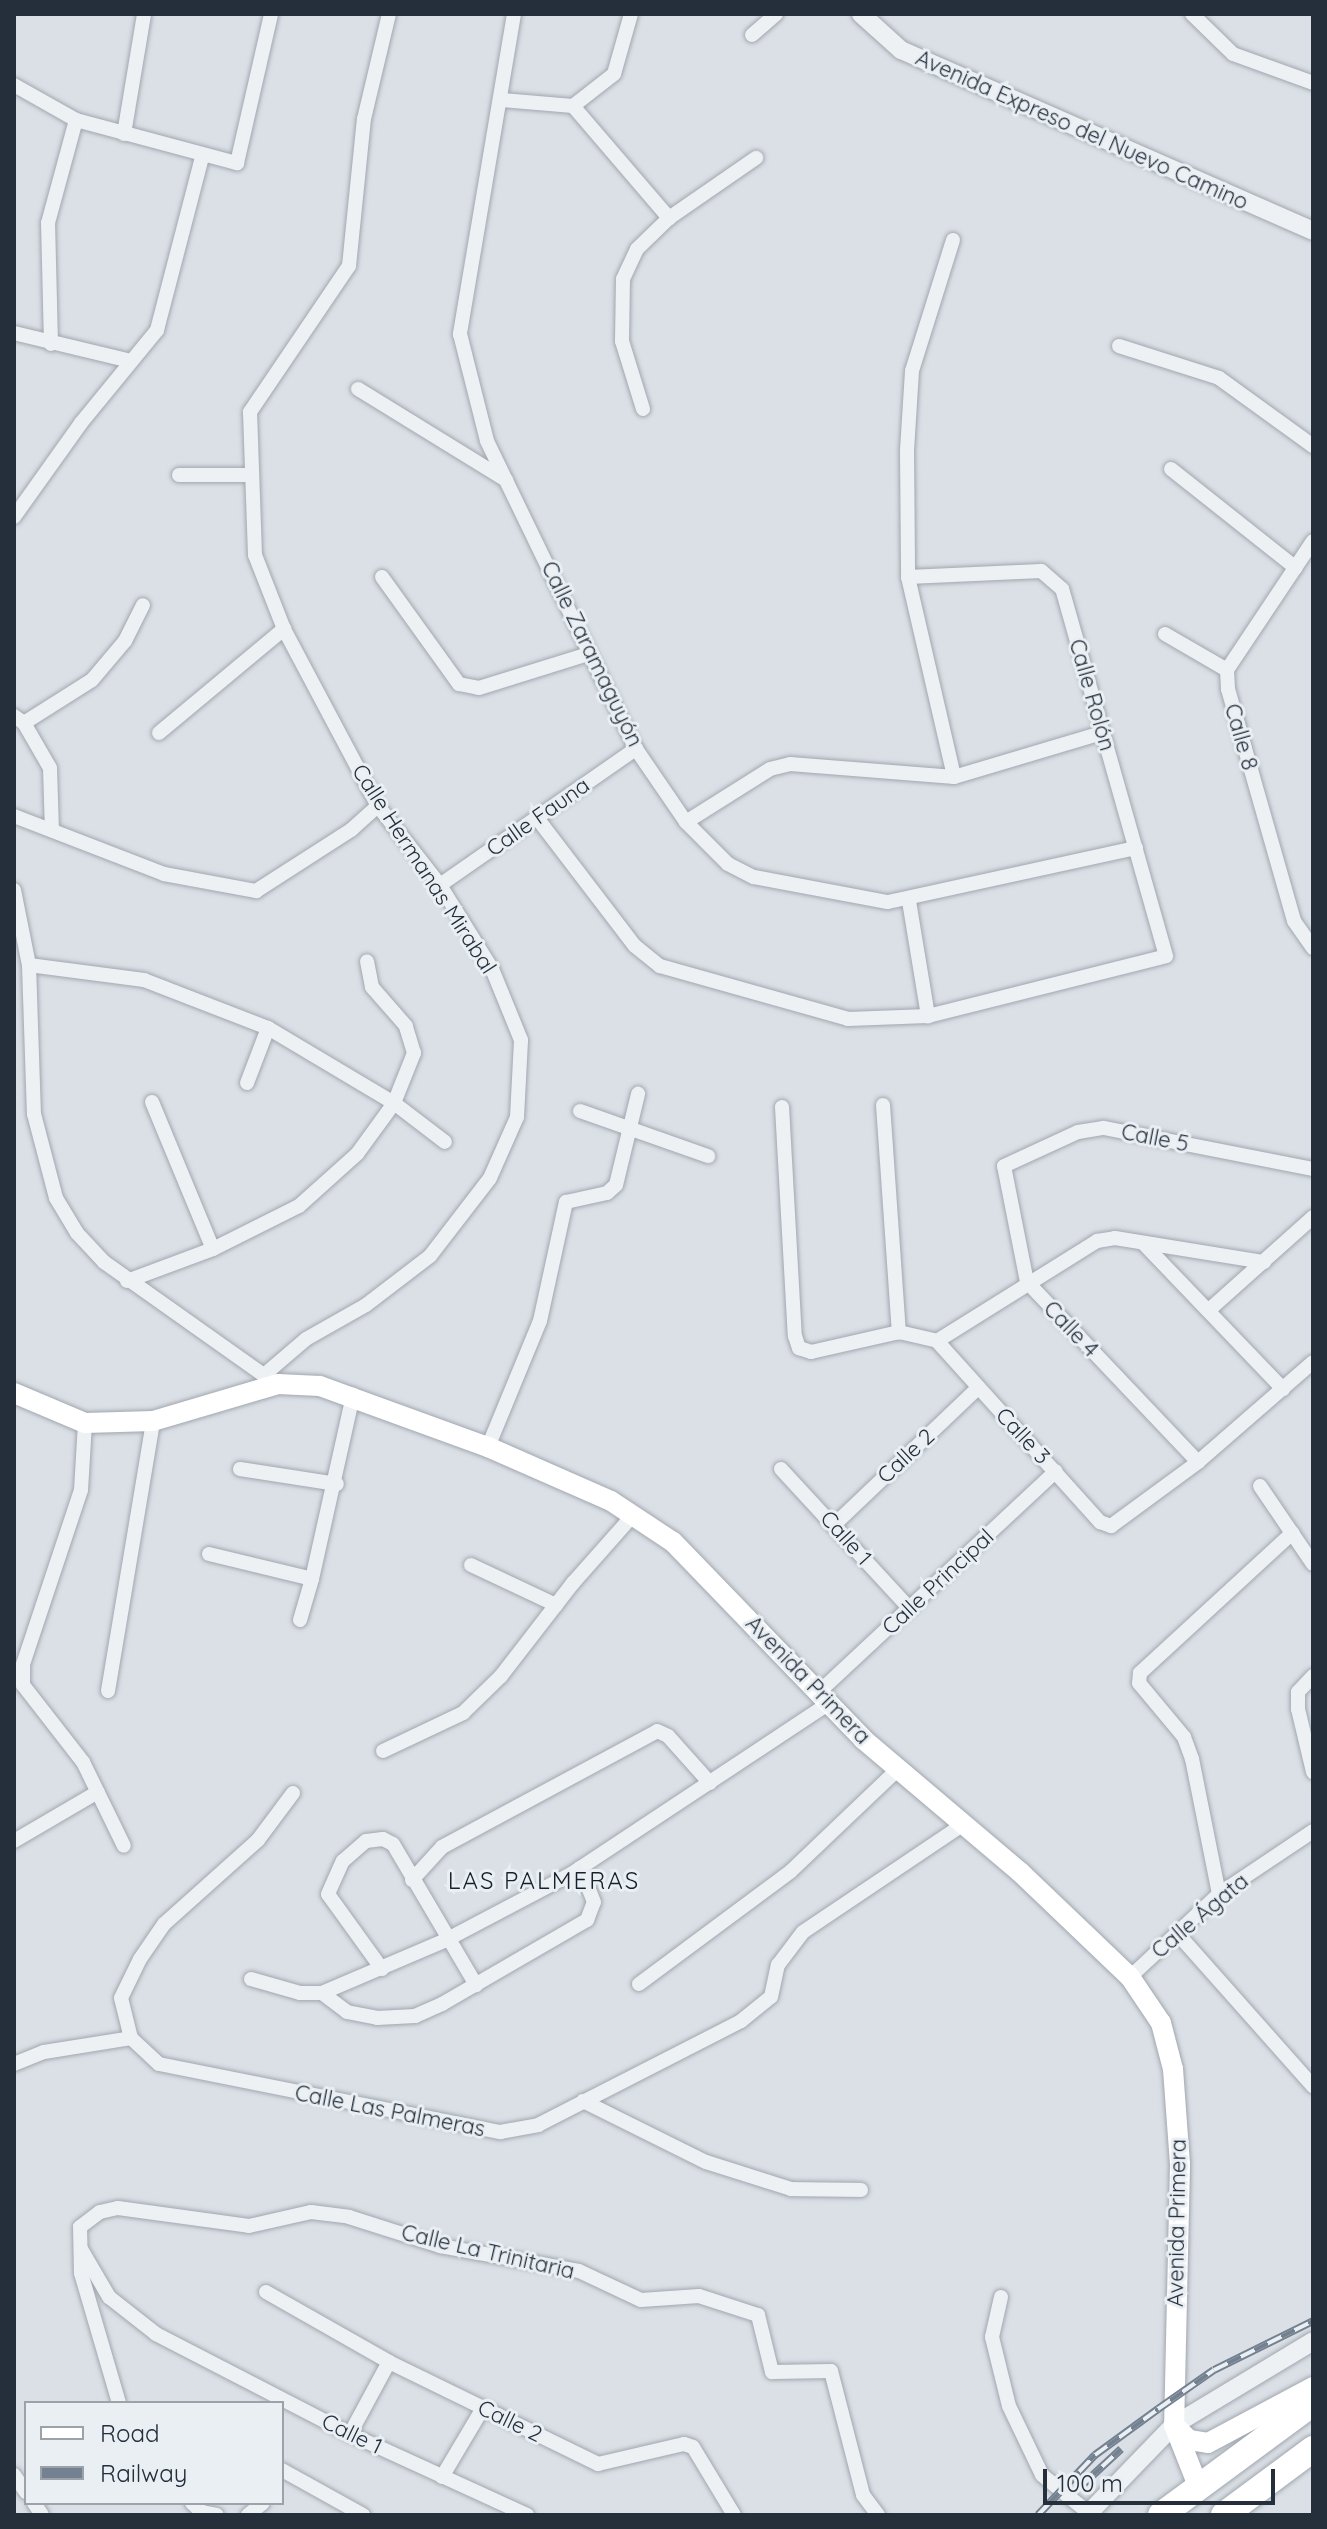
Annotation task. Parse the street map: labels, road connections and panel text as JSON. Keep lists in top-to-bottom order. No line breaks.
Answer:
{"streets":{"main road":["Avenida Primera"],"street":["Avenida Expreso del Nuevo Camino","Calle Zaramaguyón","Calle Rolón","Calle 8","Calle Fauna","Calle Hermanas Mirabal","Calle 5","Calle 4","Calle 3","Calle 2","Calle 1","Calle Principal","Calle Ágata","Calle Las Palmeras","Calle La Trinitaria"]},"crossings":[["Calle Zaramaguyón","Calle Rolón"],["Calle Zaramaguyón","Calle Fauna"],["Calle Fauna","Calle Hermanas Mirabal"],["Calle Hermanas Mirabal","Avenida Primera"],["Calle 5","Calle 4"],["Calle 4","Calle 3"],["Calle 3","Calle 2"],["Calle 3","Calle Principal"],["Calle 2","Calle 1"],["Calle 1","Calle Principal"],["Calle 1","Calle La Trinitaria"],["Calle Principal","Avenida Primera"],["Avenida Primera","Calle Ágata"],["Avenida Primera","Calle Las Palmeras"]],"districts":["LAS PALMERAS"],"legend":["Road","Railway"],"scale_bar":"100 m"}
